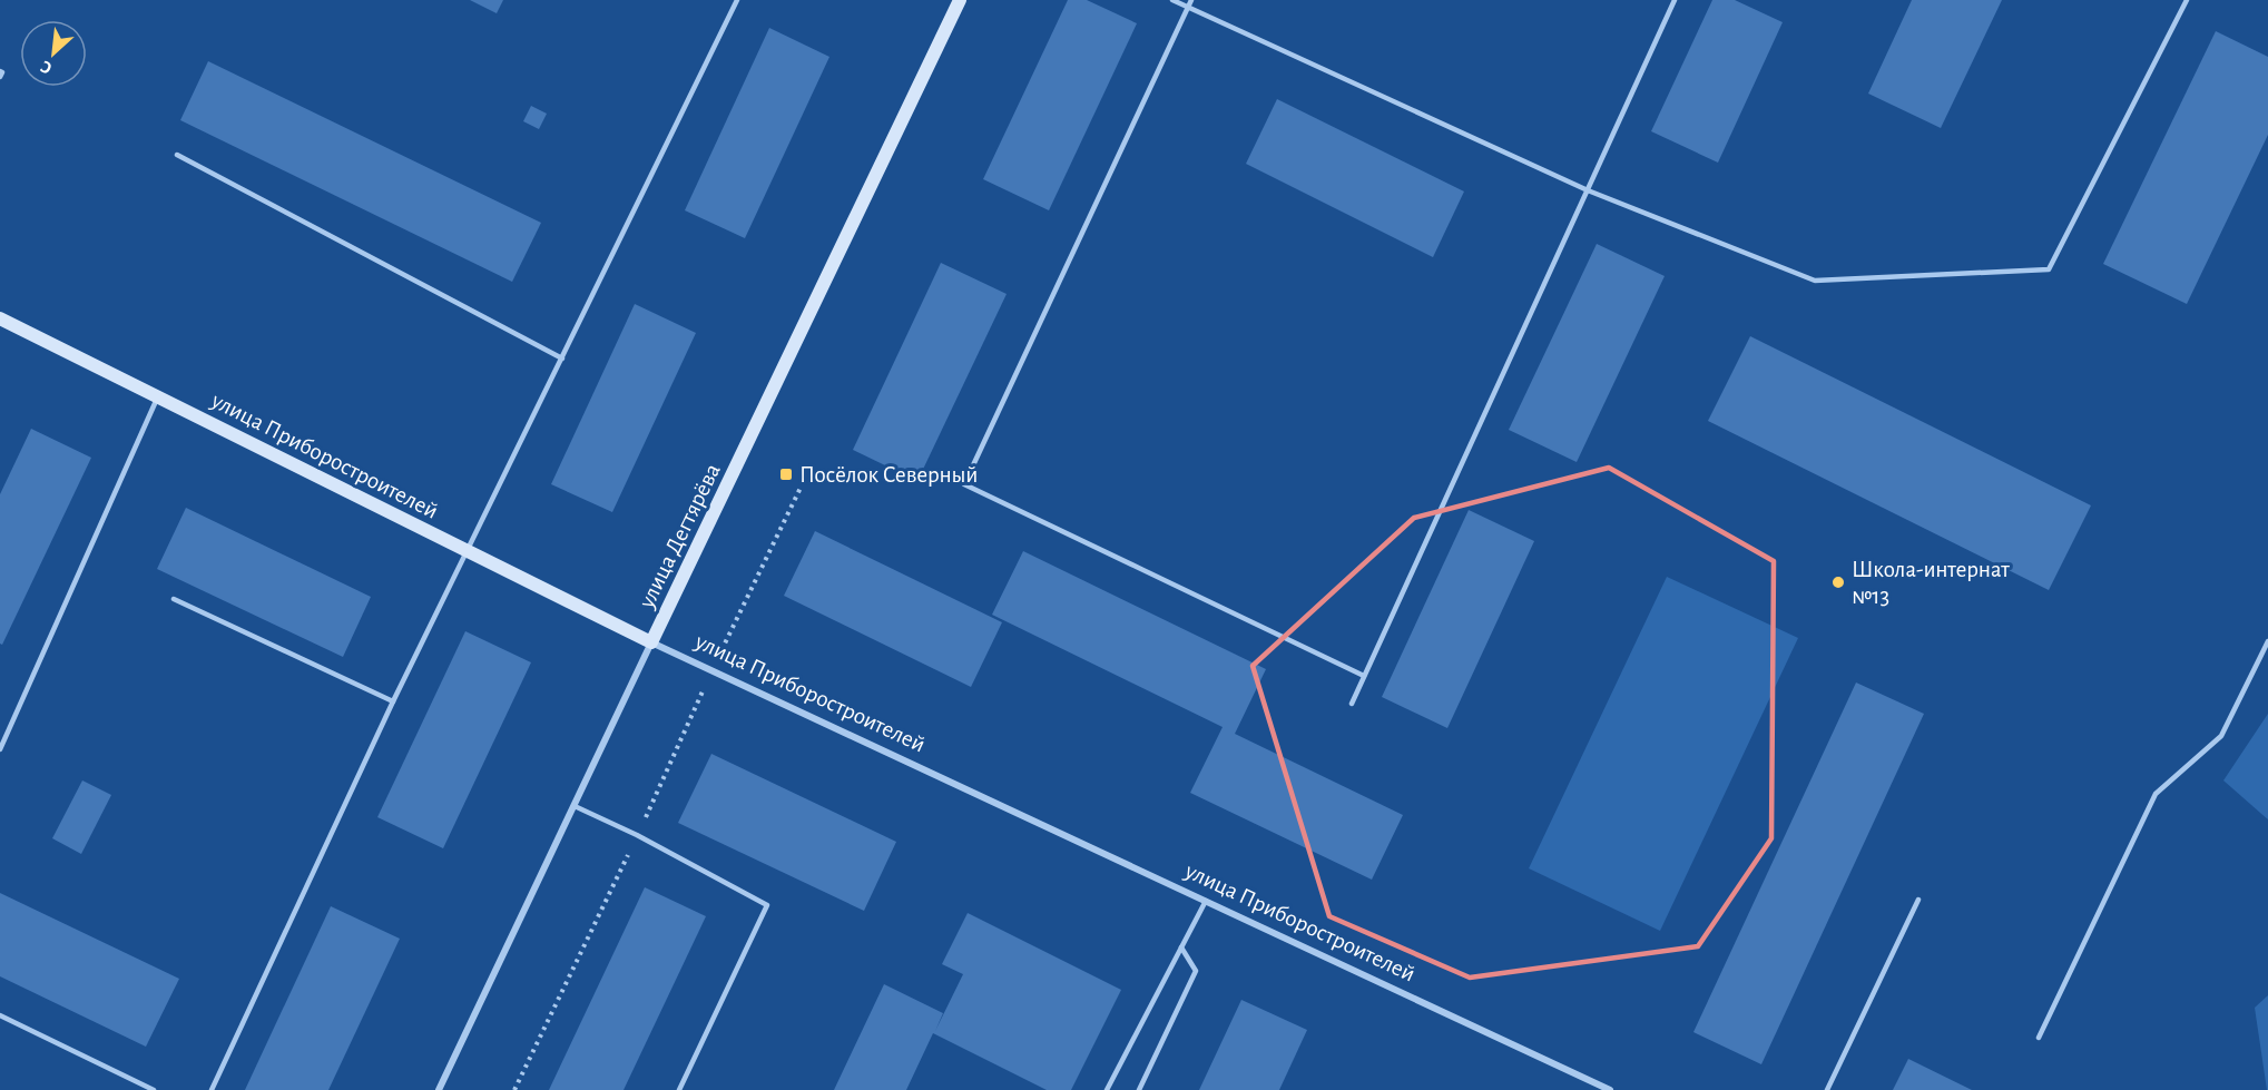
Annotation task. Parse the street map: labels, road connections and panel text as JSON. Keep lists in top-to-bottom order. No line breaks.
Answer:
{"streets":{"street":["улица Приборостроителей","улица Дегтярёва"]},"crossings":[["улица Приборостроителей","улица Дегтярёва"]],"places":{"transit":["Посёлок Северный"],"other":["Школа-интернат №13"]},"north":"bottom left"}
